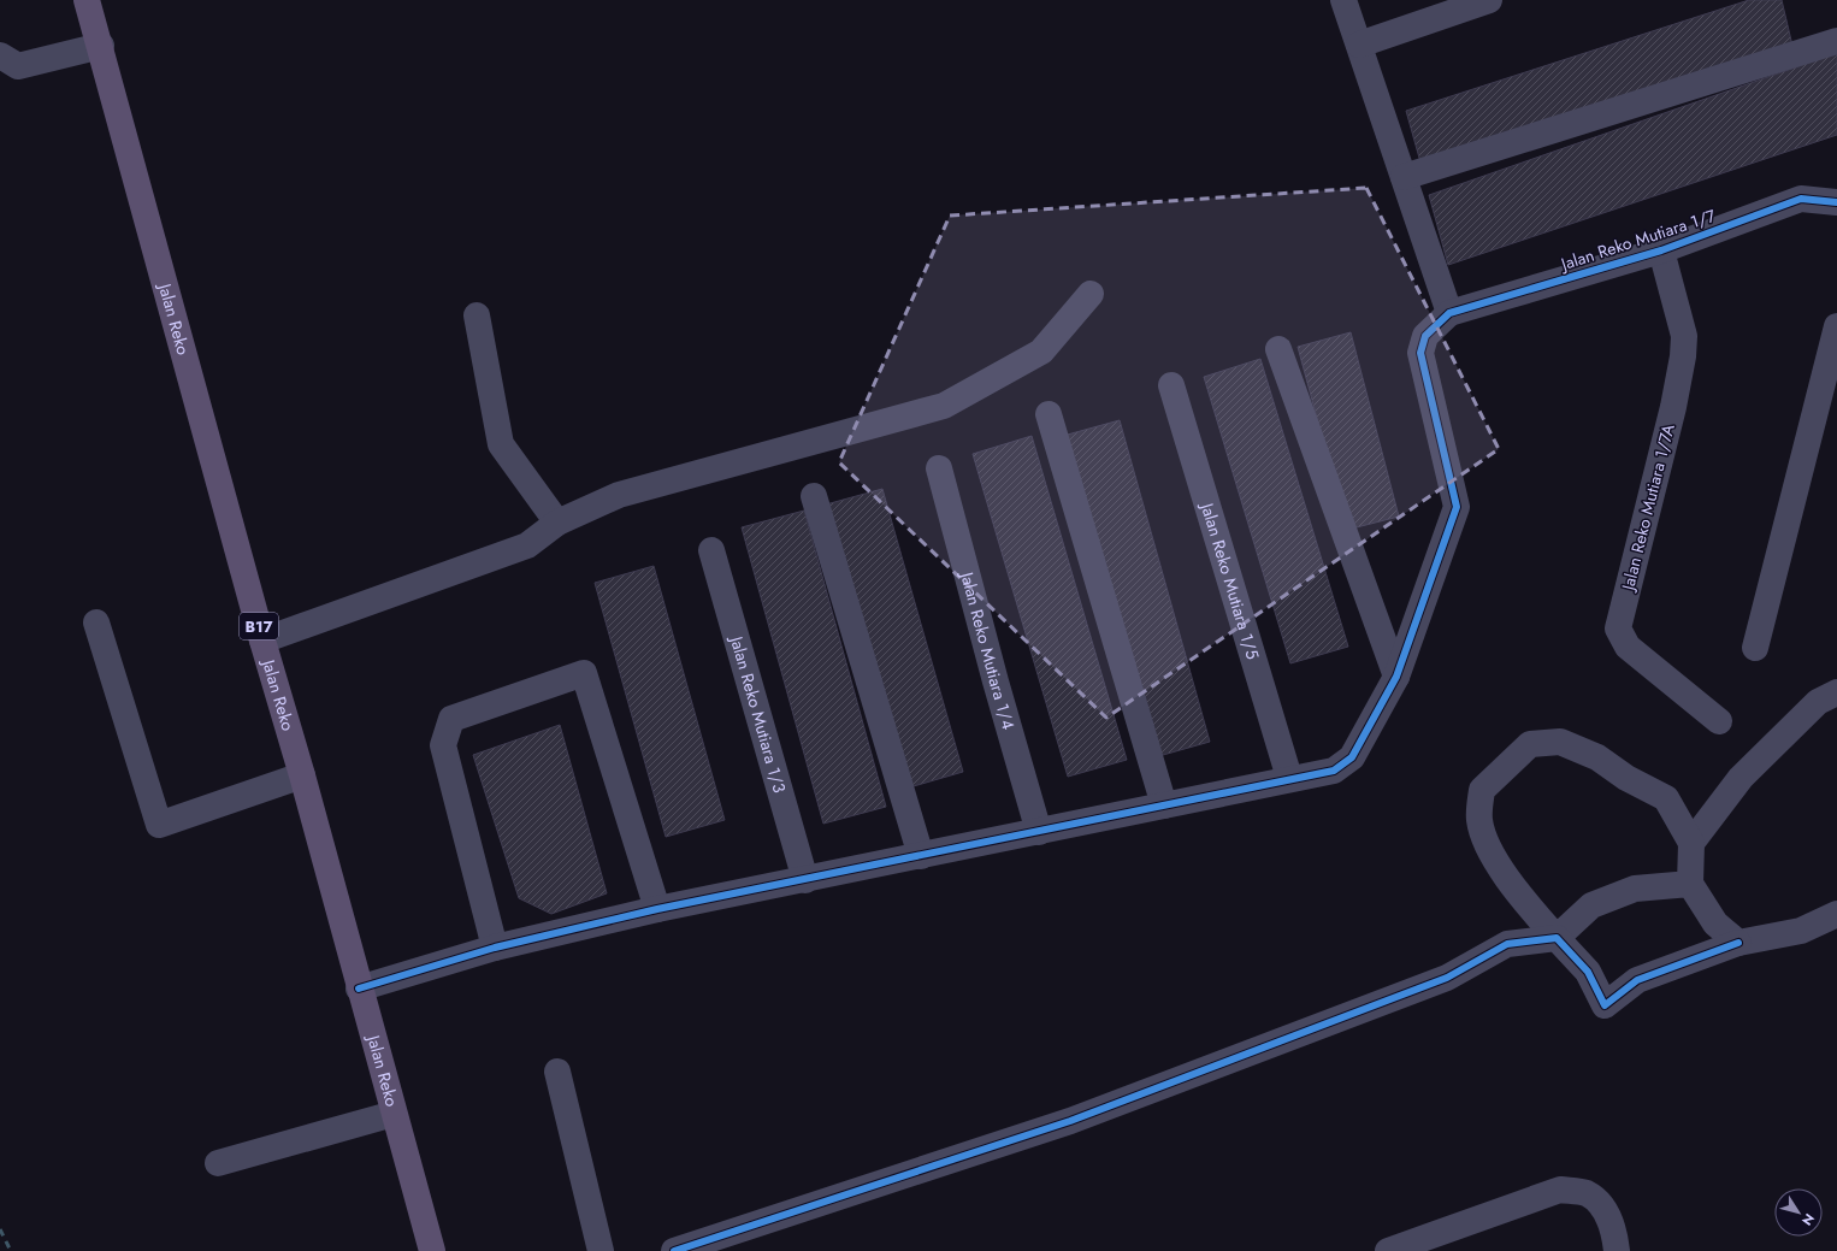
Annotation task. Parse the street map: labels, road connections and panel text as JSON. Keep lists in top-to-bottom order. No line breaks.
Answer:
{"streets":{"main road":["Jalan Reko","B17"],"street":["Jalan Reko Mutiara 1/7","Jalan Reko Mutiara 1/7A","Jalan Reko Mutiara 1/5","Jalan Reko Mutiara 1/4","Jalan Reko Mutiara 1/3"]},"crossings":[["Jalan Reko Mutiara 1/7","Jalan Reko Mutiara 1/7A"]],"north":"bottom right"}
